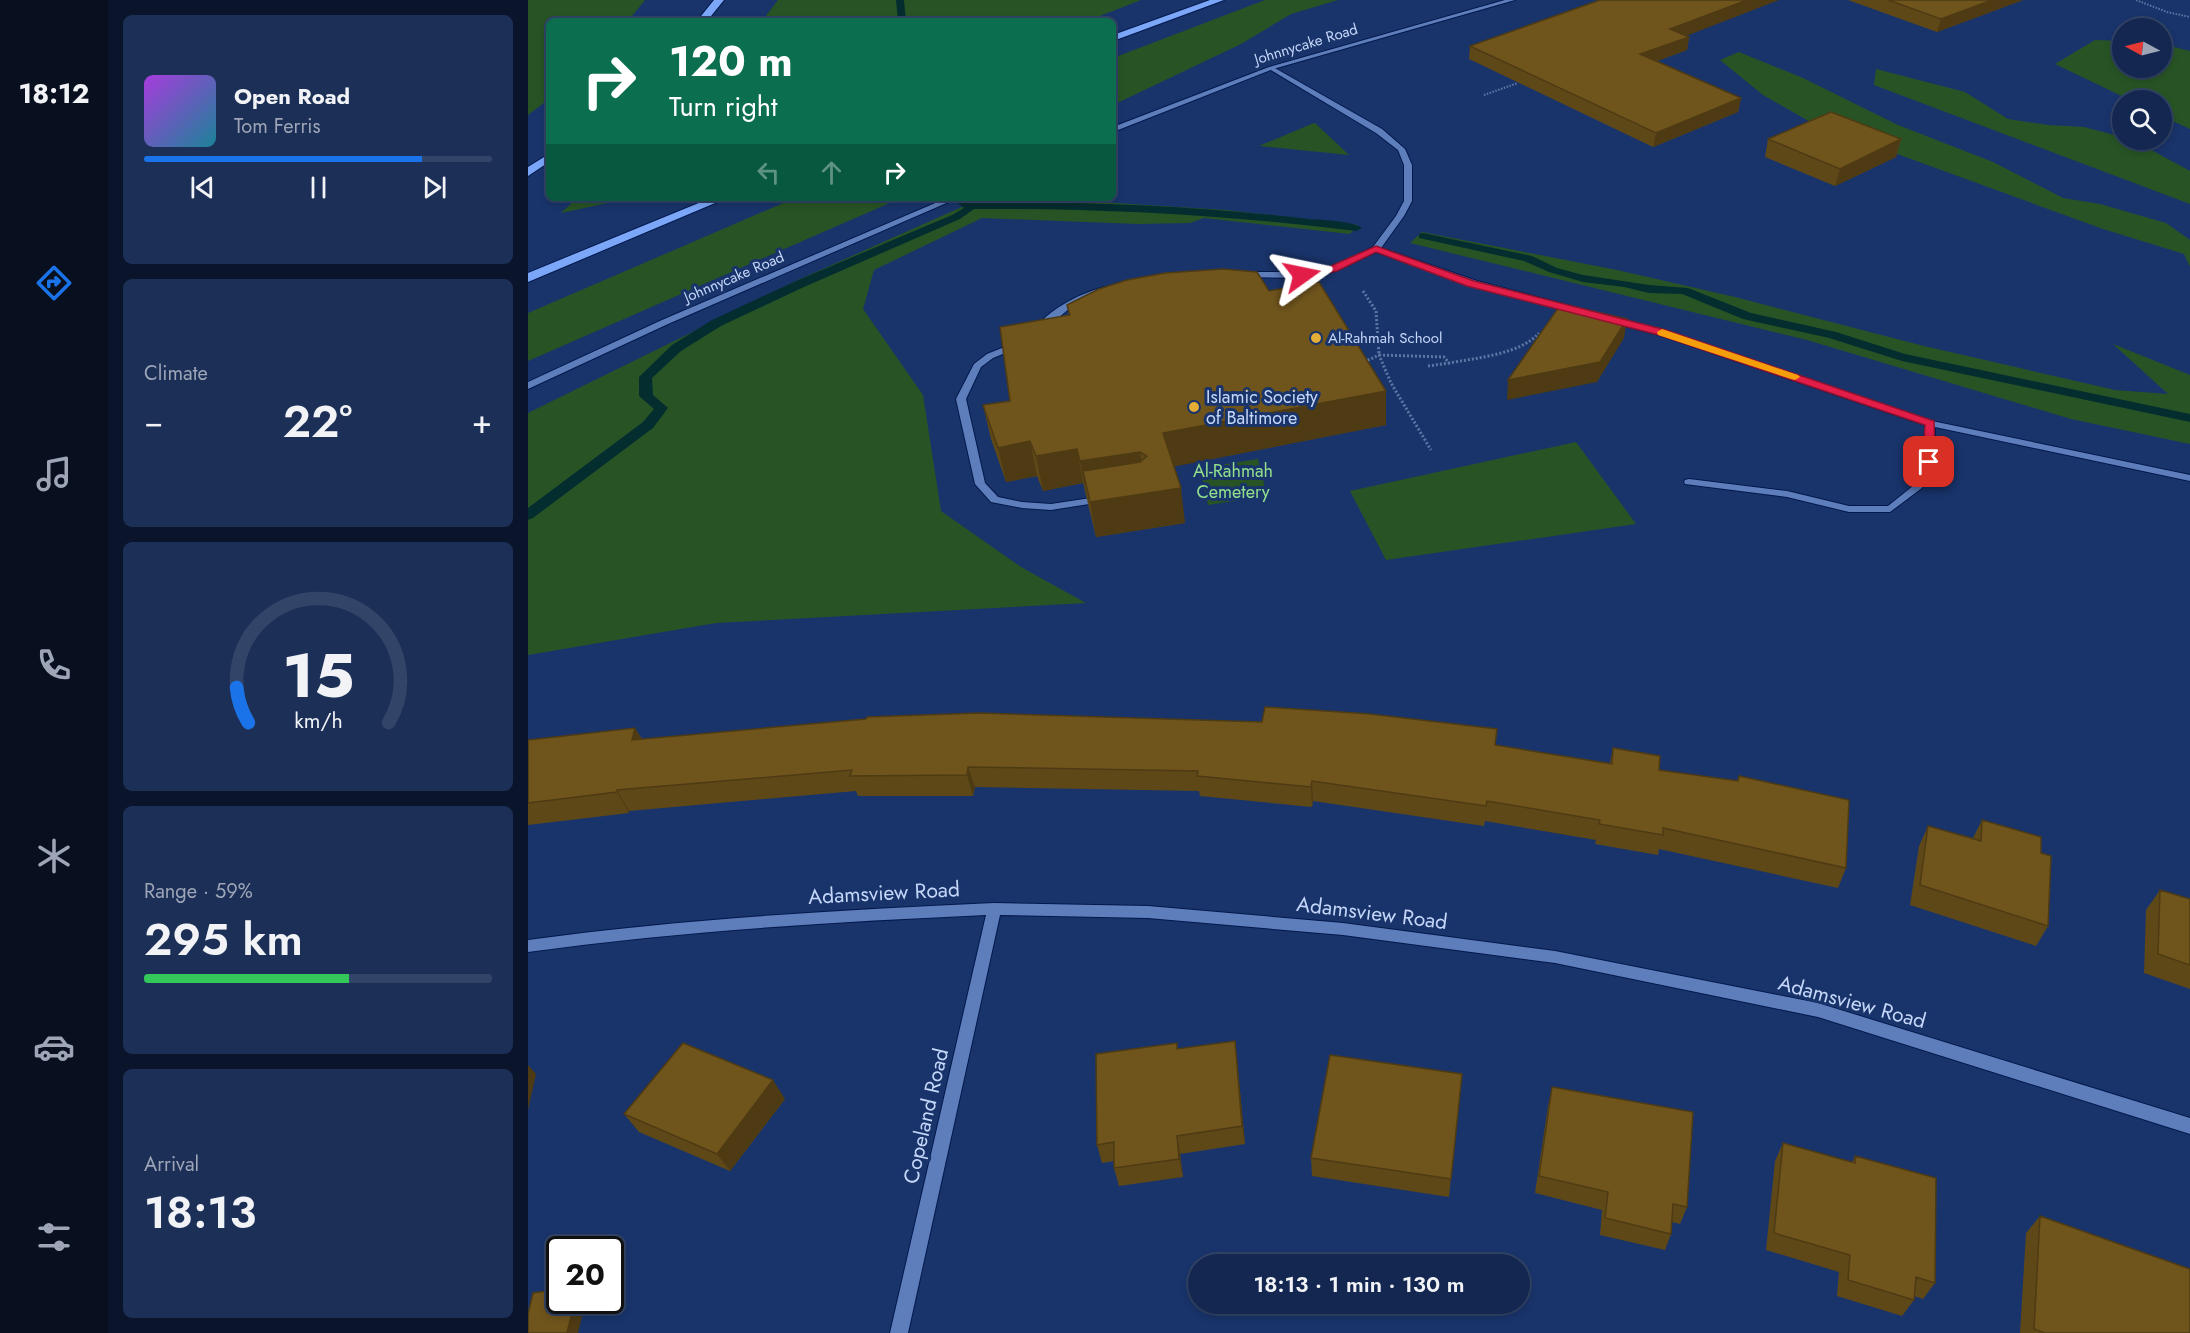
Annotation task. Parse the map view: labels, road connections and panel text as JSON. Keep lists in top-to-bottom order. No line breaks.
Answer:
{"streets":{"street":["Johnnycake Road","Adamsview Road","Copeland Road"]},"crossings":[["Adamsview Road","Copeland Road"]],"parks":["Al-Rahmah Cemetery"],"places":["Al-Rahmah School","Islamic Society of Baltimore"],"north":"left","page":{"tabs":"18:12","turn":["120 m","Turn right"],"song":["Open Road","Tom Ferris"],"tile":["Climate",["Range · 59%","295 km"],["Arrival","18:13"]],"heat":["−","22°","+"],"limit":"20","trip":"18:13 · 1 min · 130 m","gauge":["15","km/h"]}}
